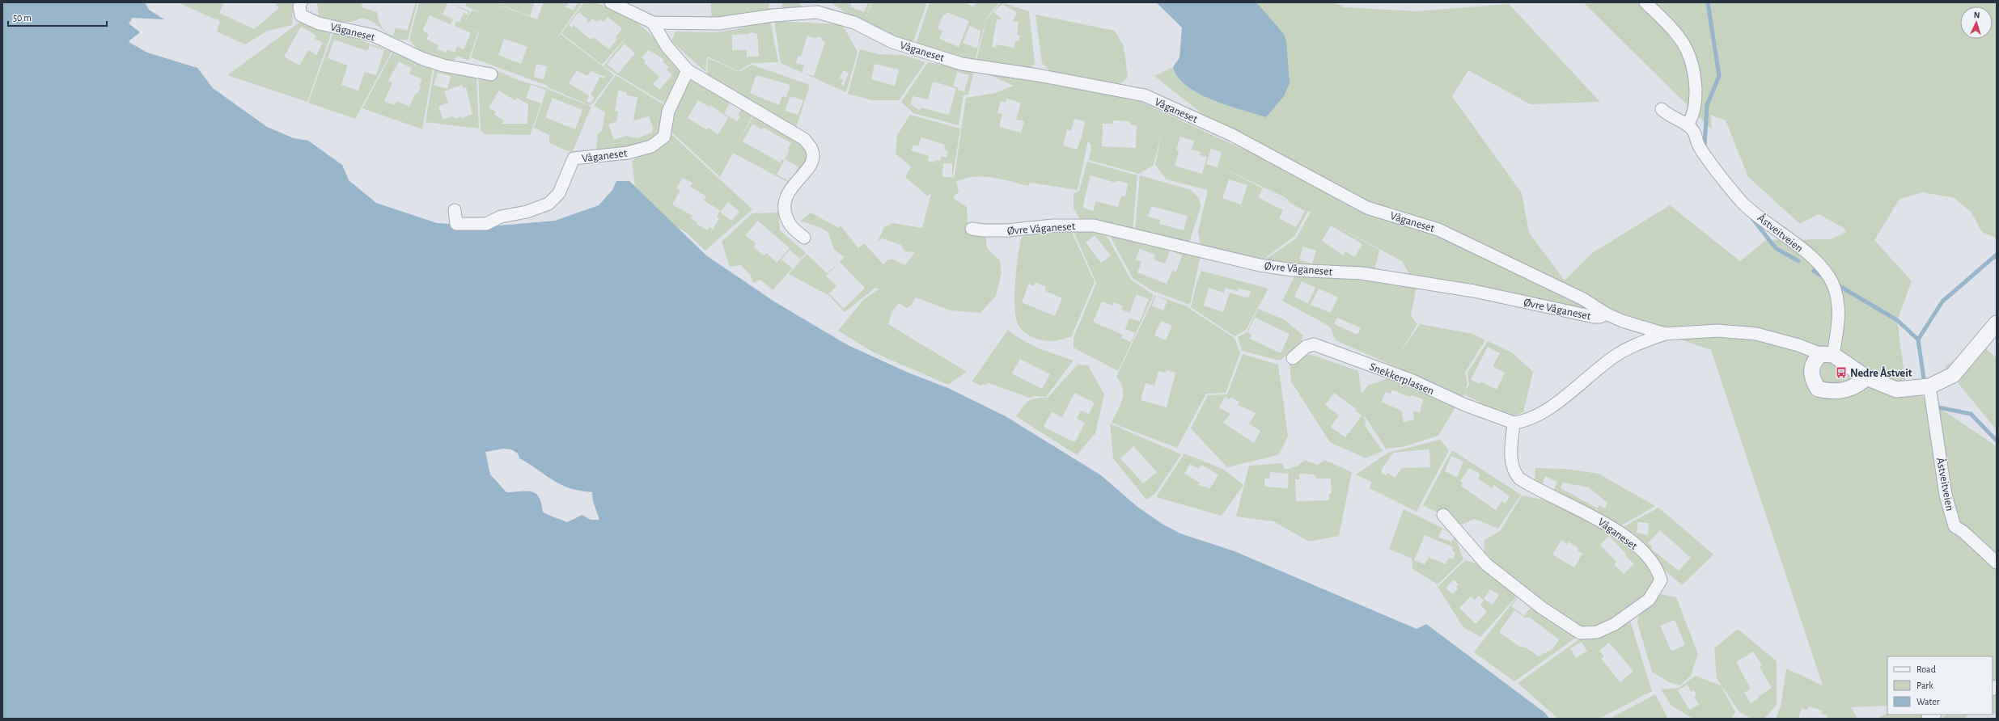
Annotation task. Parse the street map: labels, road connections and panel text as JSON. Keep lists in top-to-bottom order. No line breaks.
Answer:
{"streets":{"street":["Våganeset","Øvre Våganeset","Åstveitveien","Snekkerplassen"]},"crossings":[["Våganeset","Øvre Våganeset"],["Våganeset","Åstveitveien"],["Våganeset","Snekkerplassen"]],"places":{"bus stop":["Nedre Åstveit"]},"legend":["Road","Park","Water"],"scale_bar":"50 m","north":"top"}
